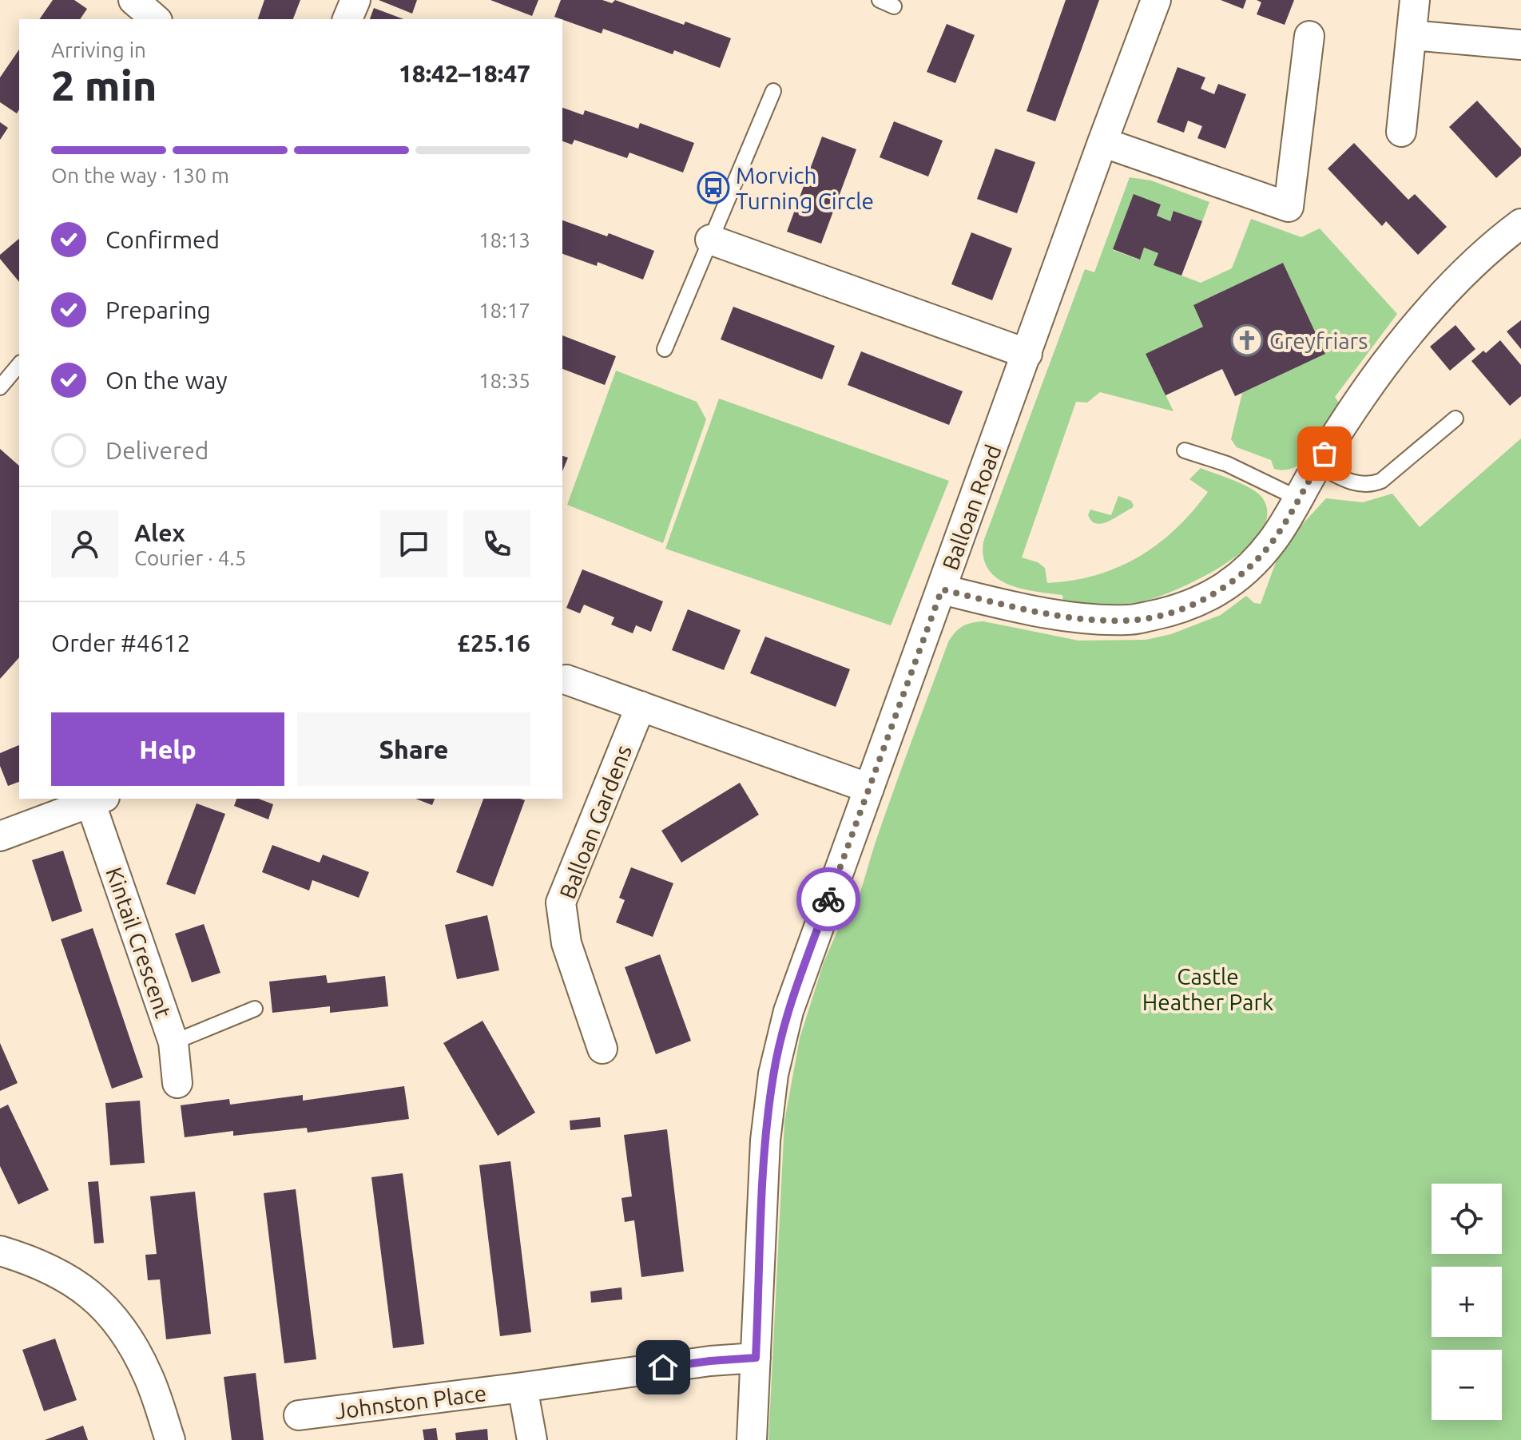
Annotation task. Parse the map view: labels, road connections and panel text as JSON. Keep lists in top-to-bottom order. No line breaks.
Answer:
{"streets":{"street":["Balloan Road","Balloan Gardens","Kintail Crescent","Johnston Place"]},"crossings":[["Balloan Road","Johnston Place"]],"parks":["Castle Heather Park"],"places":{"bus stop":["Morvich Turning Circle"],"church":["Greyfriars"]},"page":{"heading":["2 min","Arriving in","18:42–18:47"],"panel":["Alex","Courier · 4.5","Order #4612","£25.16"],"bar":"On the way · 130 m","list":[["Confirmed","18:13"],["Preparing","18:17"],["On the way","18:35"],"Delivered"],"buttons":["Help","Share"],"map_buttons":["+","−"]}}
